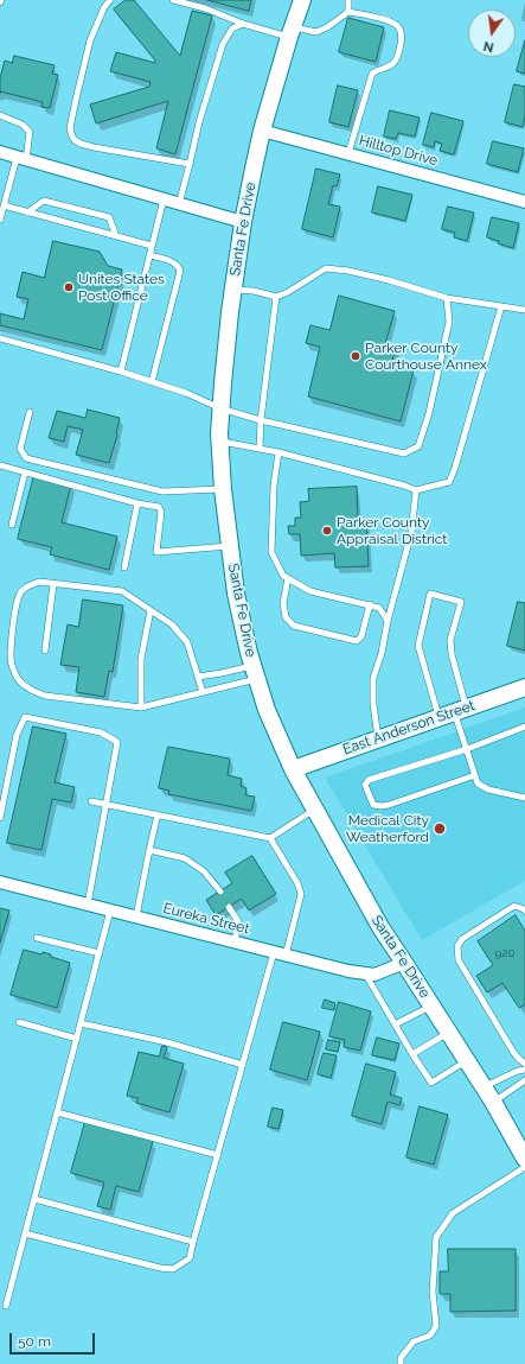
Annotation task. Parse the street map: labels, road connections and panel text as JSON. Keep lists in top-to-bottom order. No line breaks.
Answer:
{"streets":{"main road":["Santa Fe Drive","East Anderson Street"],"street":["Hilltop Drive","Eureka Street"]},"crossings":[["Hilltop Drive","Santa Fe Drive"],["Santa Fe Drive","East Anderson Street"],["Santa Fe Drive","Eureka Street"]],"places":["Unites States Post Office","Parker County Courthouse Annex","Parker County Appraisal District","Medical City Weatherford"],"house_numbers":["920"],"scale_bar":"50 m","north":"bottom"}
